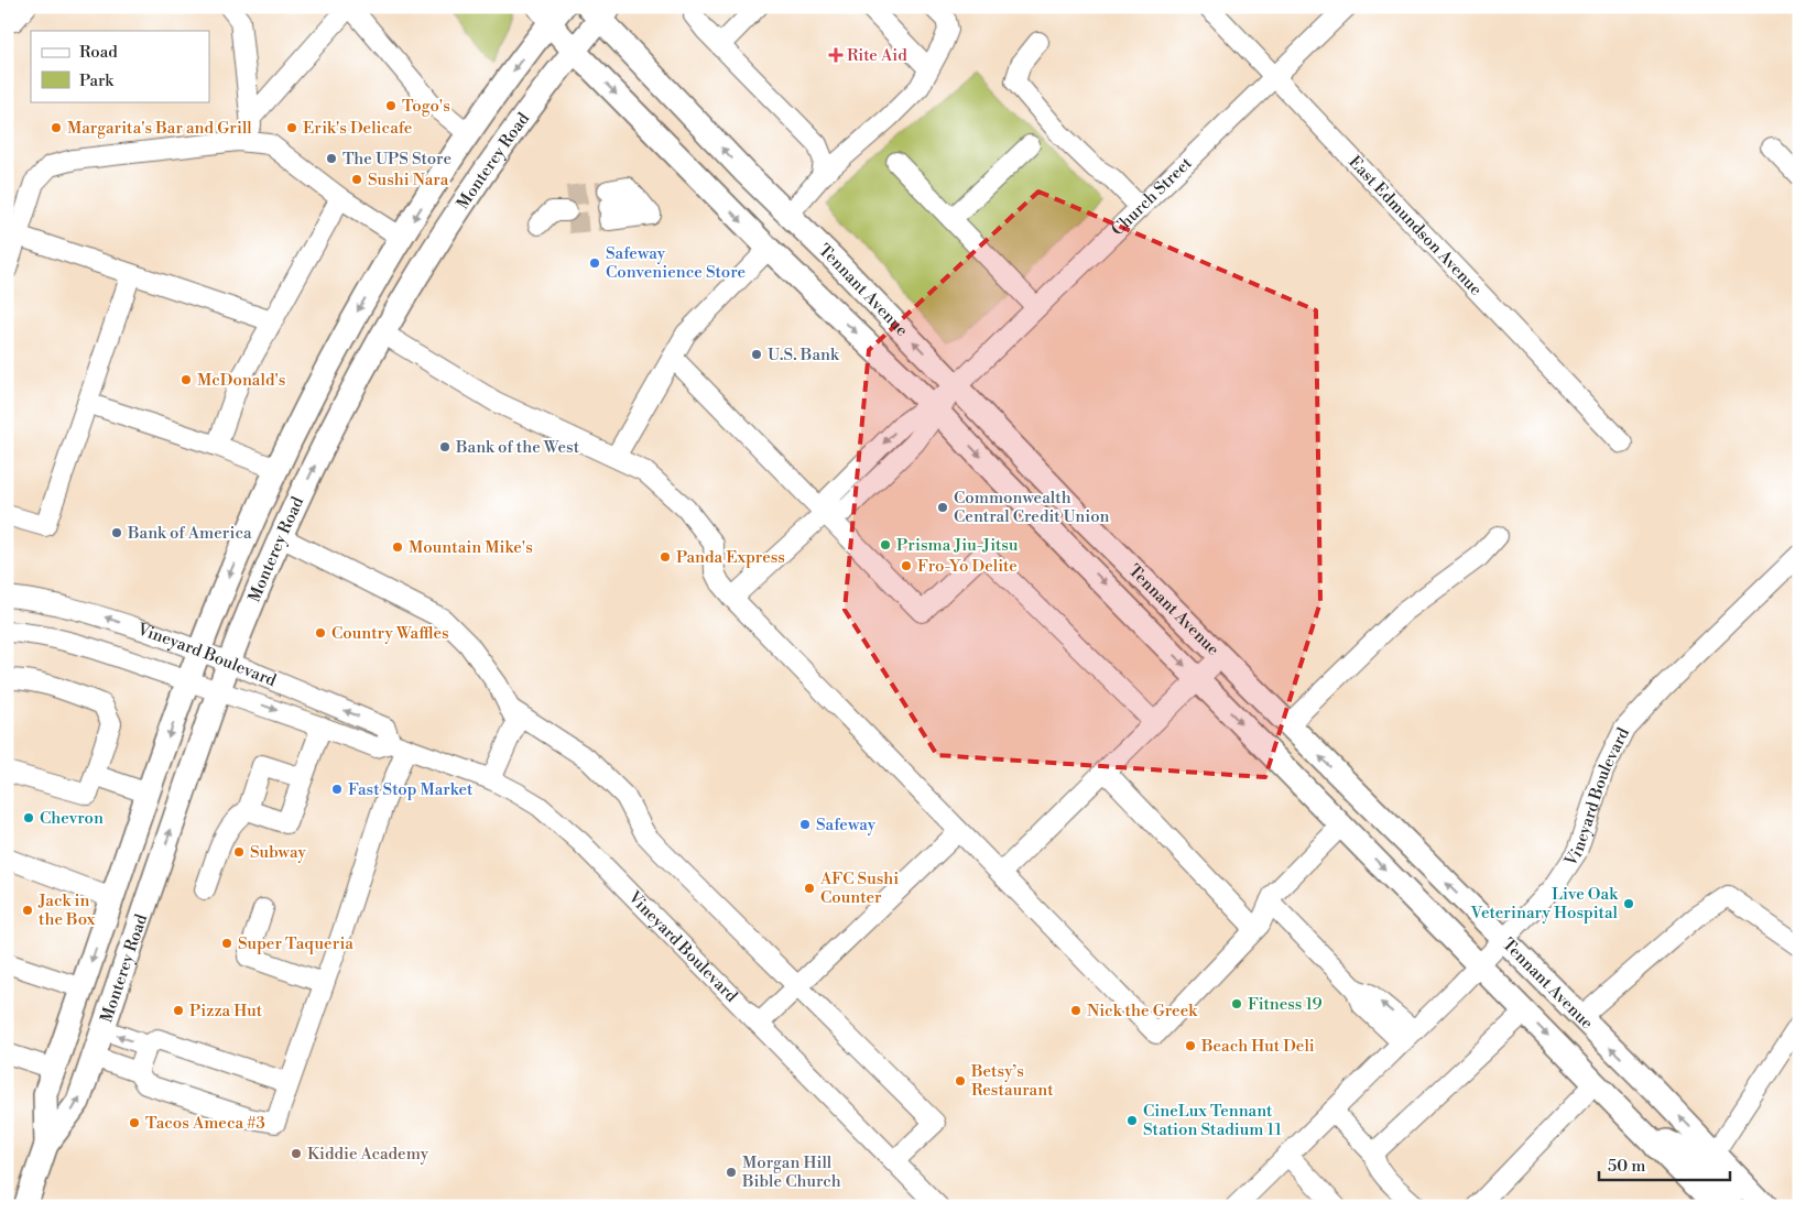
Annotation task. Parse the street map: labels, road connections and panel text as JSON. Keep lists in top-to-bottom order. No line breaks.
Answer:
{"streets":{"main road":["Monterey Road","Tennant Avenue"],"street":["Church Street","East Edmundson Avenue","Vineyard Boulevard"]},"crossings":[["Monterey Road","Tennant Avenue"],["Monterey Road","Vineyard Boulevard"],["Church Street","East Edmundson Avenue"],["Church Street","Tennant Avenue"],["Tennant Avenue","Vineyard Boulevard"]],"places":{"health":["Rite Aid"],"other":["Togo's","Margarita's Bar and Grill","Erik's Delicafe","The UPS Store","Sushi Nara","Safeway Convenience Store","U.S. Bank","McDonald's","Bank of the West","Commonwealth Central Credit Union","Bank of America","Prisma Jiu-Jitsu","Mountain Mike's","Panda Express","Fro-Yo Delite","Country Waffles","Fast Stop Market","Chevron","Safeway","Subway","AFC Sushi Counter","Live Oak Veterinary Hospital","Jack in the Box","Super Taqueria","Fitness 19","Pizza Hut","Nick the Greek","Beach Hut Deli","Betsy’s Restaurant","CineLux Tennant Station Stadium 11","Tacos Ameca #3","Kiddie Academy","Morgan Hill Bible Church"]},"legend":["Road","Park"],"scale_bar":"50 m"}
